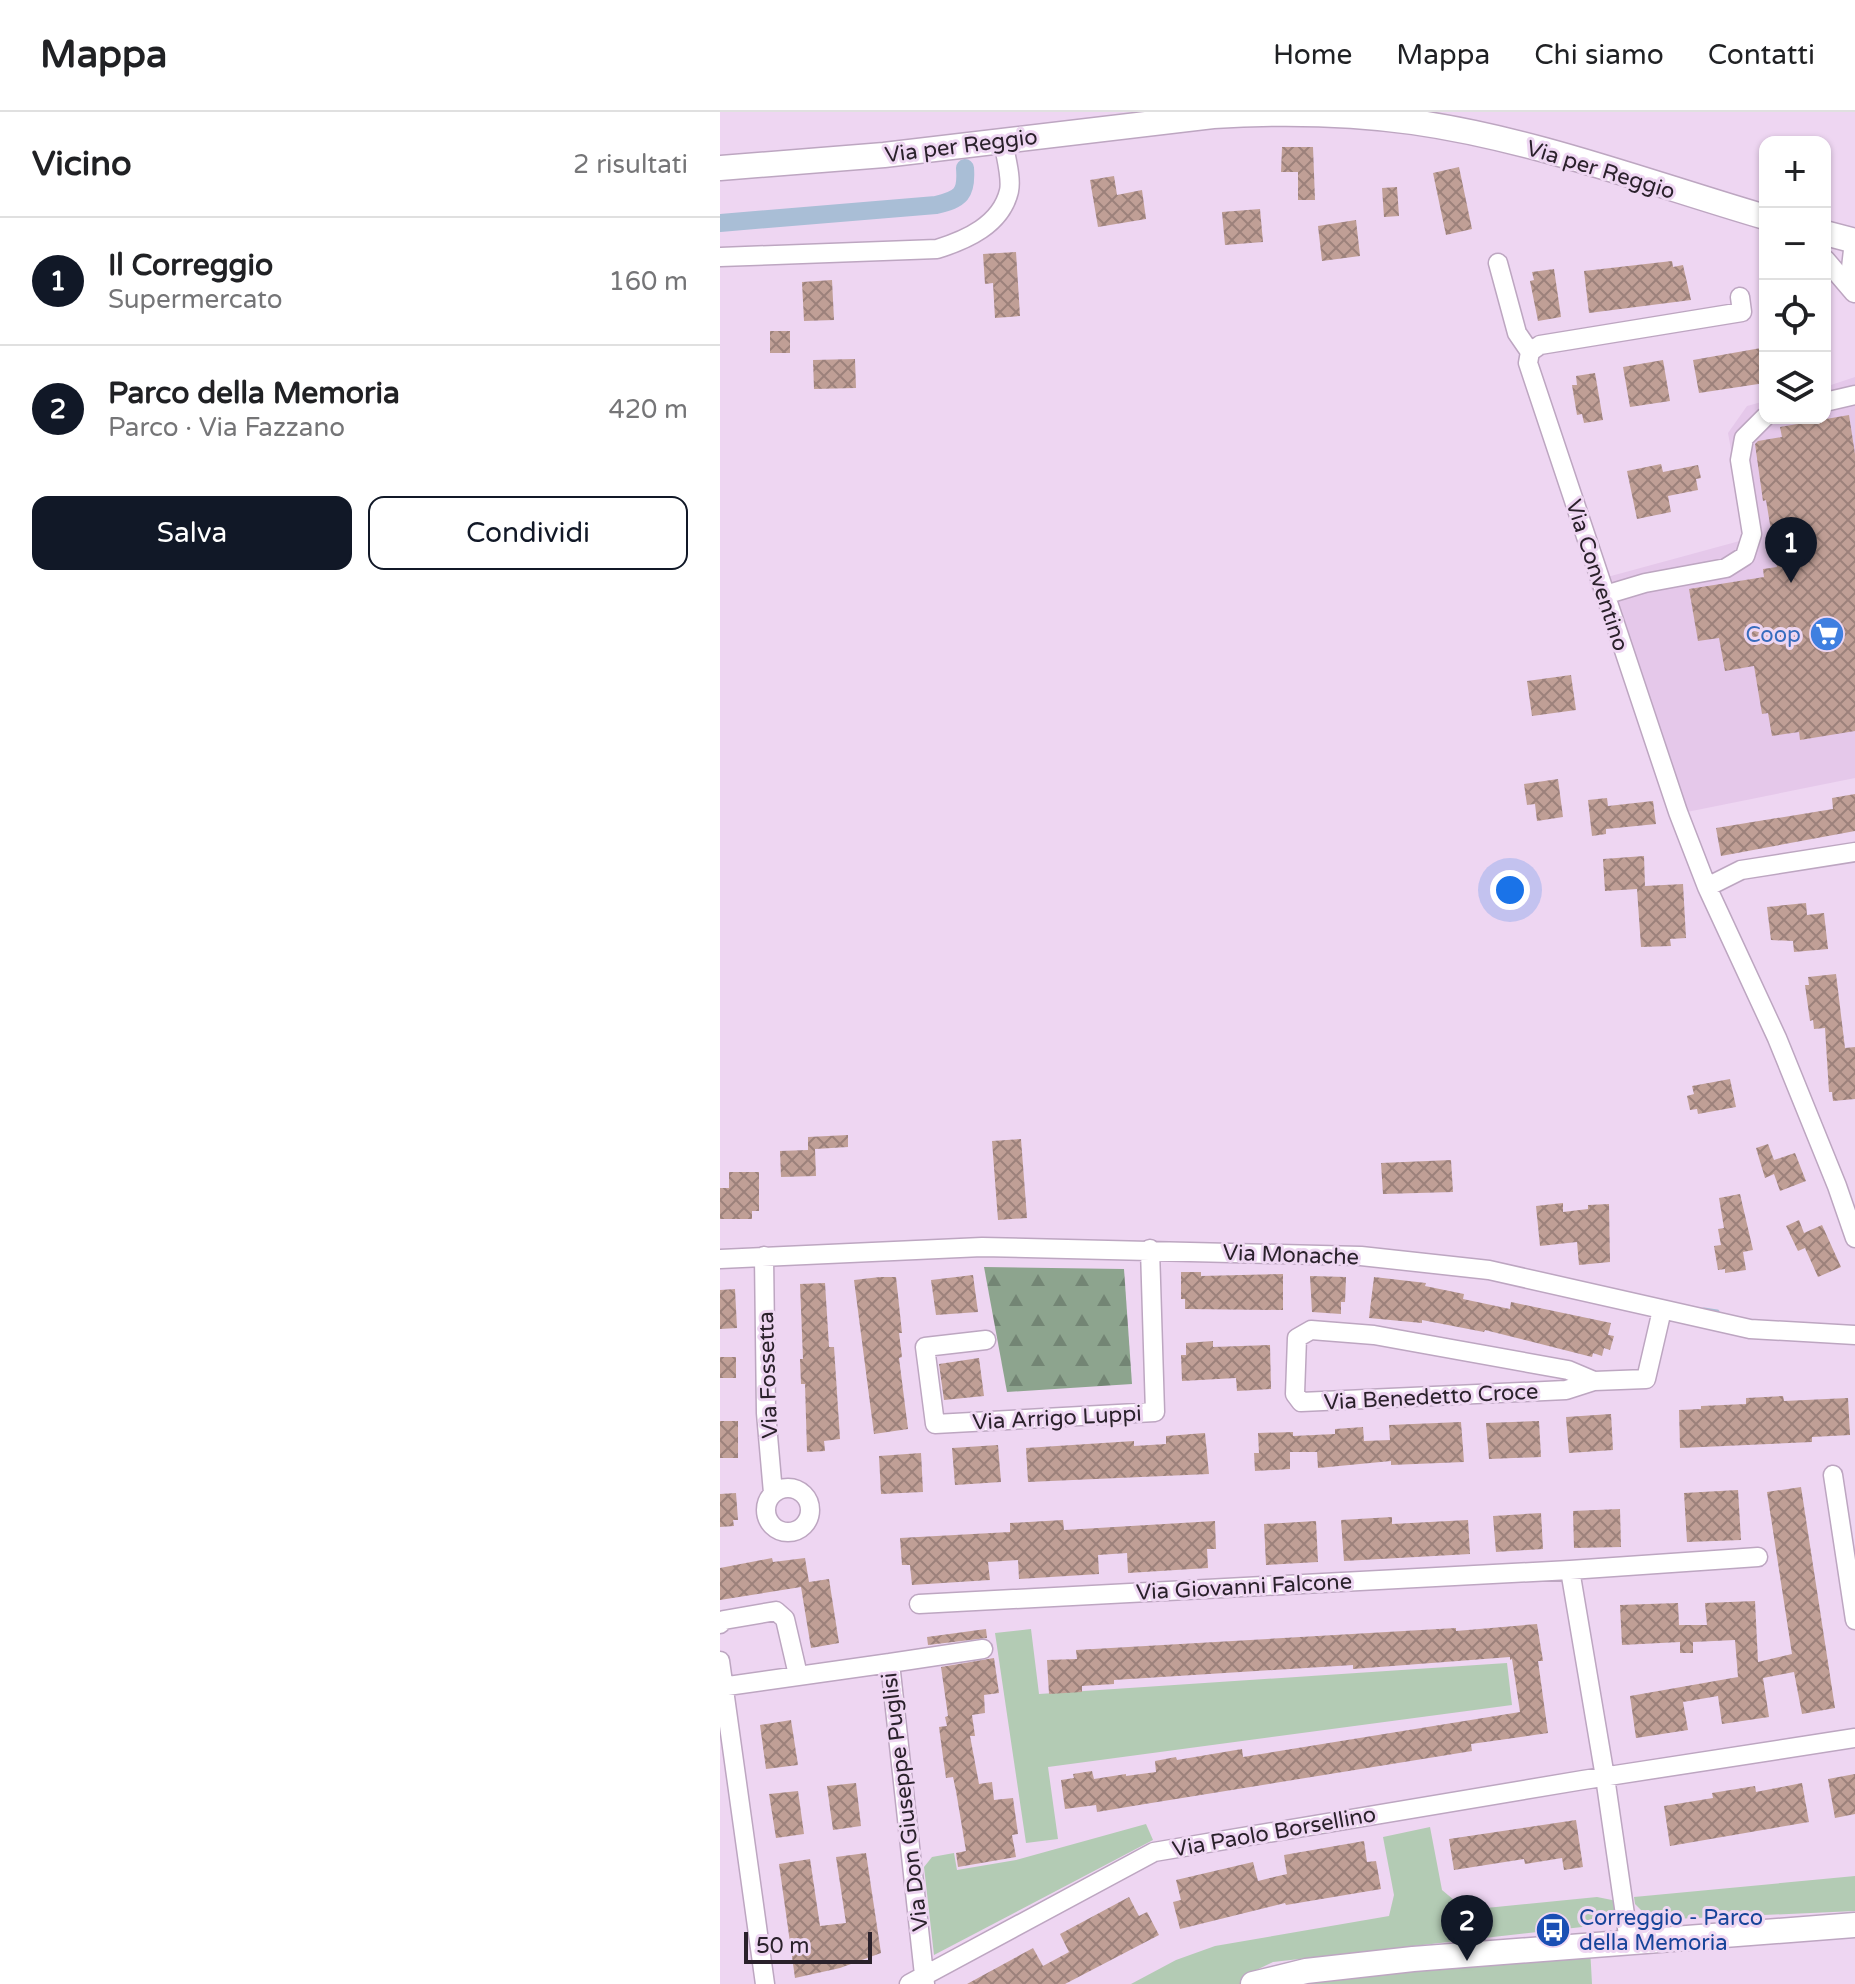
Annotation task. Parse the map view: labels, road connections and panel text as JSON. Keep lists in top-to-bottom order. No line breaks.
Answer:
{"streets":{"main road":["Via per Reggio"],"street":["Via Conventino","Via Monache","Via Fossetta","Via Benedetto Croce","Via Arrigo Luppi","Via Giovanni Falcone","Via Don Giuseppe Puglisi","Via Paolo Borsellino"]},"crossings":[["Via Monache","Via Fossetta"],["Via Monache","Via Benedetto Croce"],["Via Monache","Via Arrigo Luppi"],["Via Don Giuseppe Puglisi","Via Paolo Borsellino"]],"places":{"supermarket":["Coop"],"bus stop":["Correggio - Parco della Memoria"]},"scale_bar":"50 m","page":{"header":"Mappa","nav":["Home","Mappa","Chi siamo","Contatti"],"heading":["Vicino","2 risultati"],"map_buttons":["+","−"],"list":[{"mark":"1","name":"Il Correggio","note":"Supermercato","value":"160 m"},{"mark":"2","name":"Parco della Memoria","note":"Parco · Via Fazzano","value":"420 m"}],"buttons":["Salva","Condividi"],"pins":["1","2"],"scale":"50 m"}}
